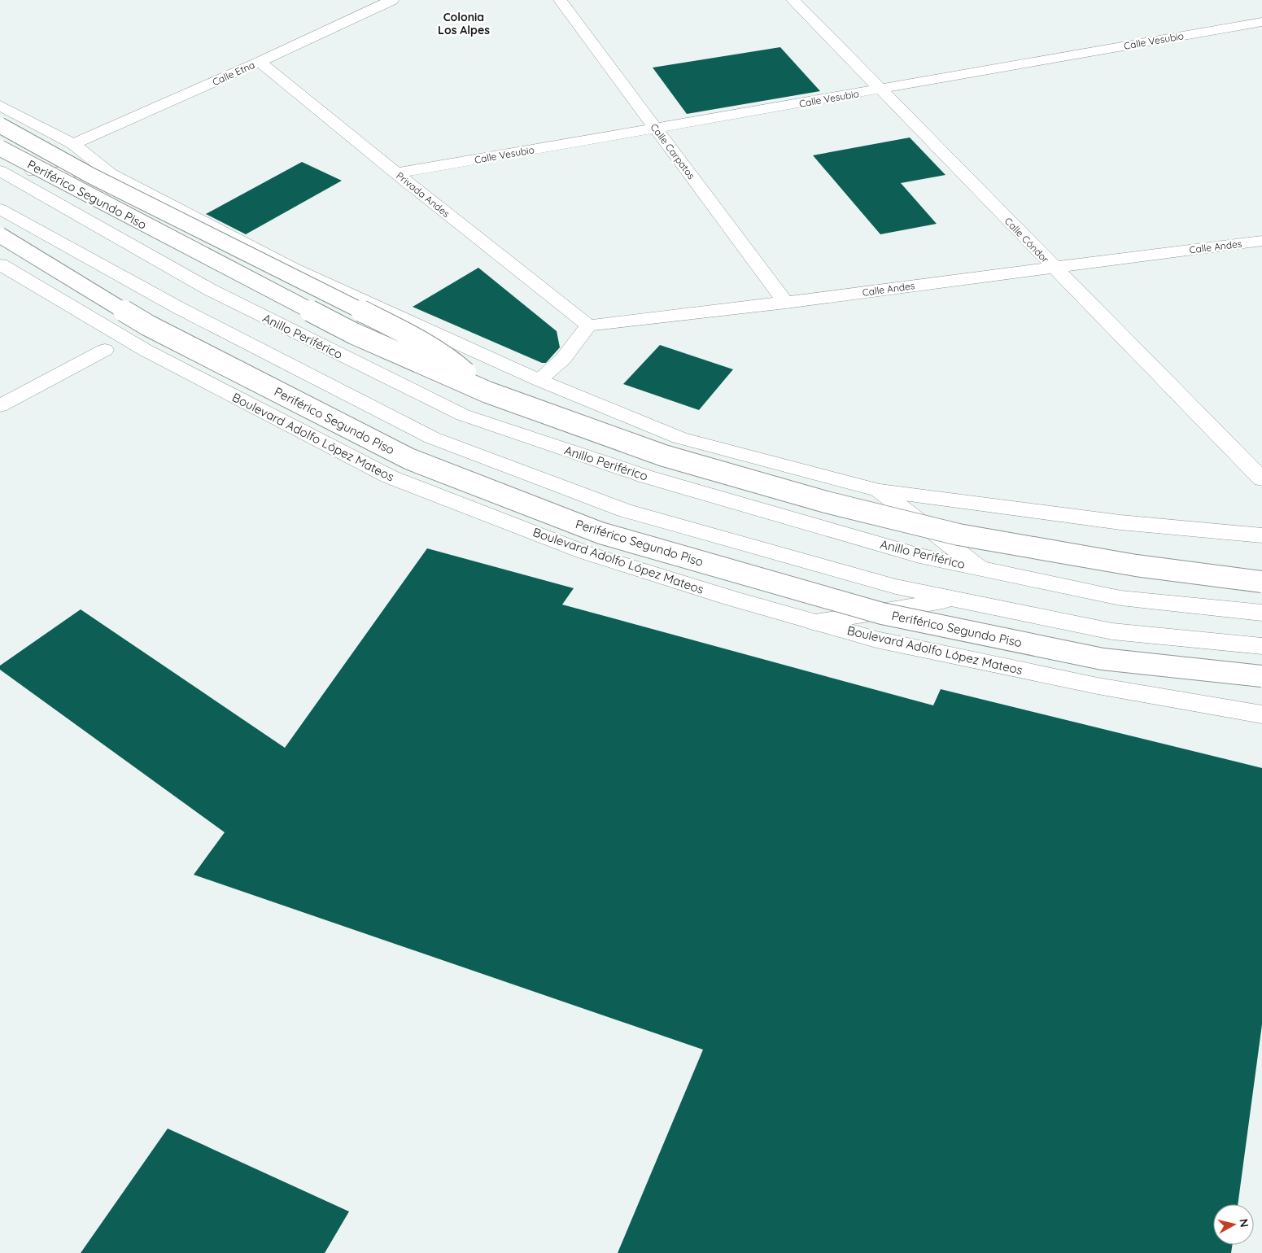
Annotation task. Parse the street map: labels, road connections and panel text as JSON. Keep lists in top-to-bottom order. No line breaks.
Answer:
{"streets":{"main road":["Calle Vesubio","Calle Etna","Calle Carpatos","Periférico Segundo Piso","Privada Andes","Calle Cóndor","Calle Andes","Anillo Periférico","Boulevard Adolfo López Mateos"]},"crossings":[["Calle Vesubio","Calle Carpatos"],["Calle Vesubio","Privada Andes"],["Calle Vesubio","Calle Cóndor"],["Calle Etna","Privada Andes"],["Calle Carpatos","Calle Andes"],["Privada Andes","Calle Andes"],["Calle Cóndor","Calle Andes"]],"districts":["Colonia Los Alpes"],"north":"right"}
